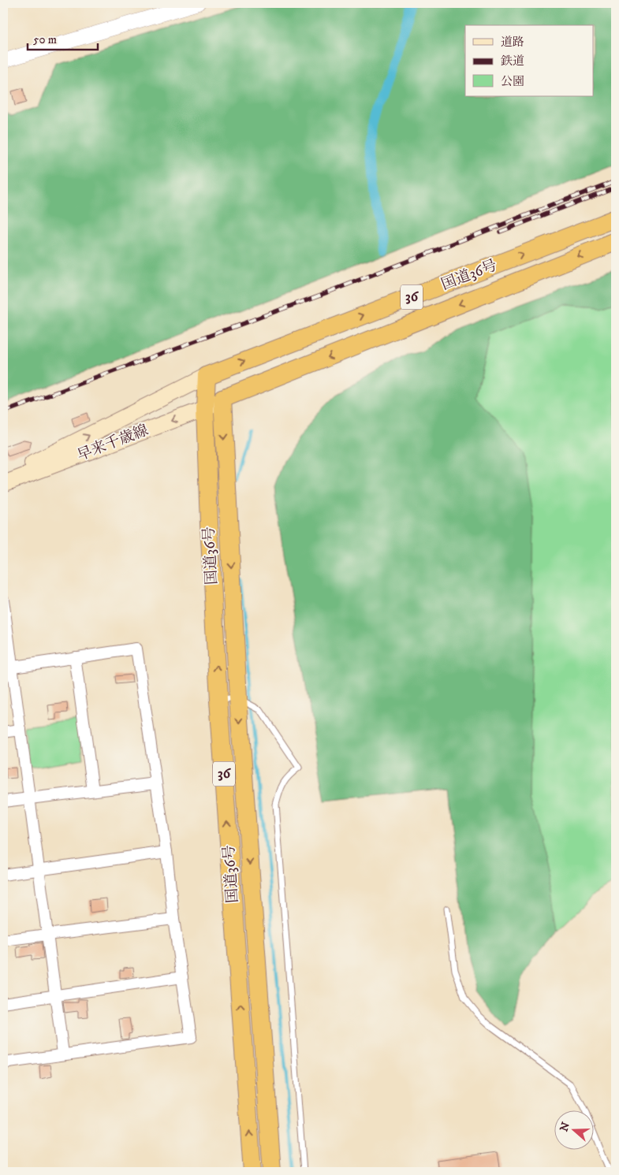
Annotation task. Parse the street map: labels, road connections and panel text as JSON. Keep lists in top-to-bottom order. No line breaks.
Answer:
{"streets":{"highway":["国道36号","36"],"main road":["早来千歳線"]},"crossings":[["国道36号","早来千歳線"]],"legend":["道路","鉄道","公園"],"scale_bar":"50 m","north":"left"}
